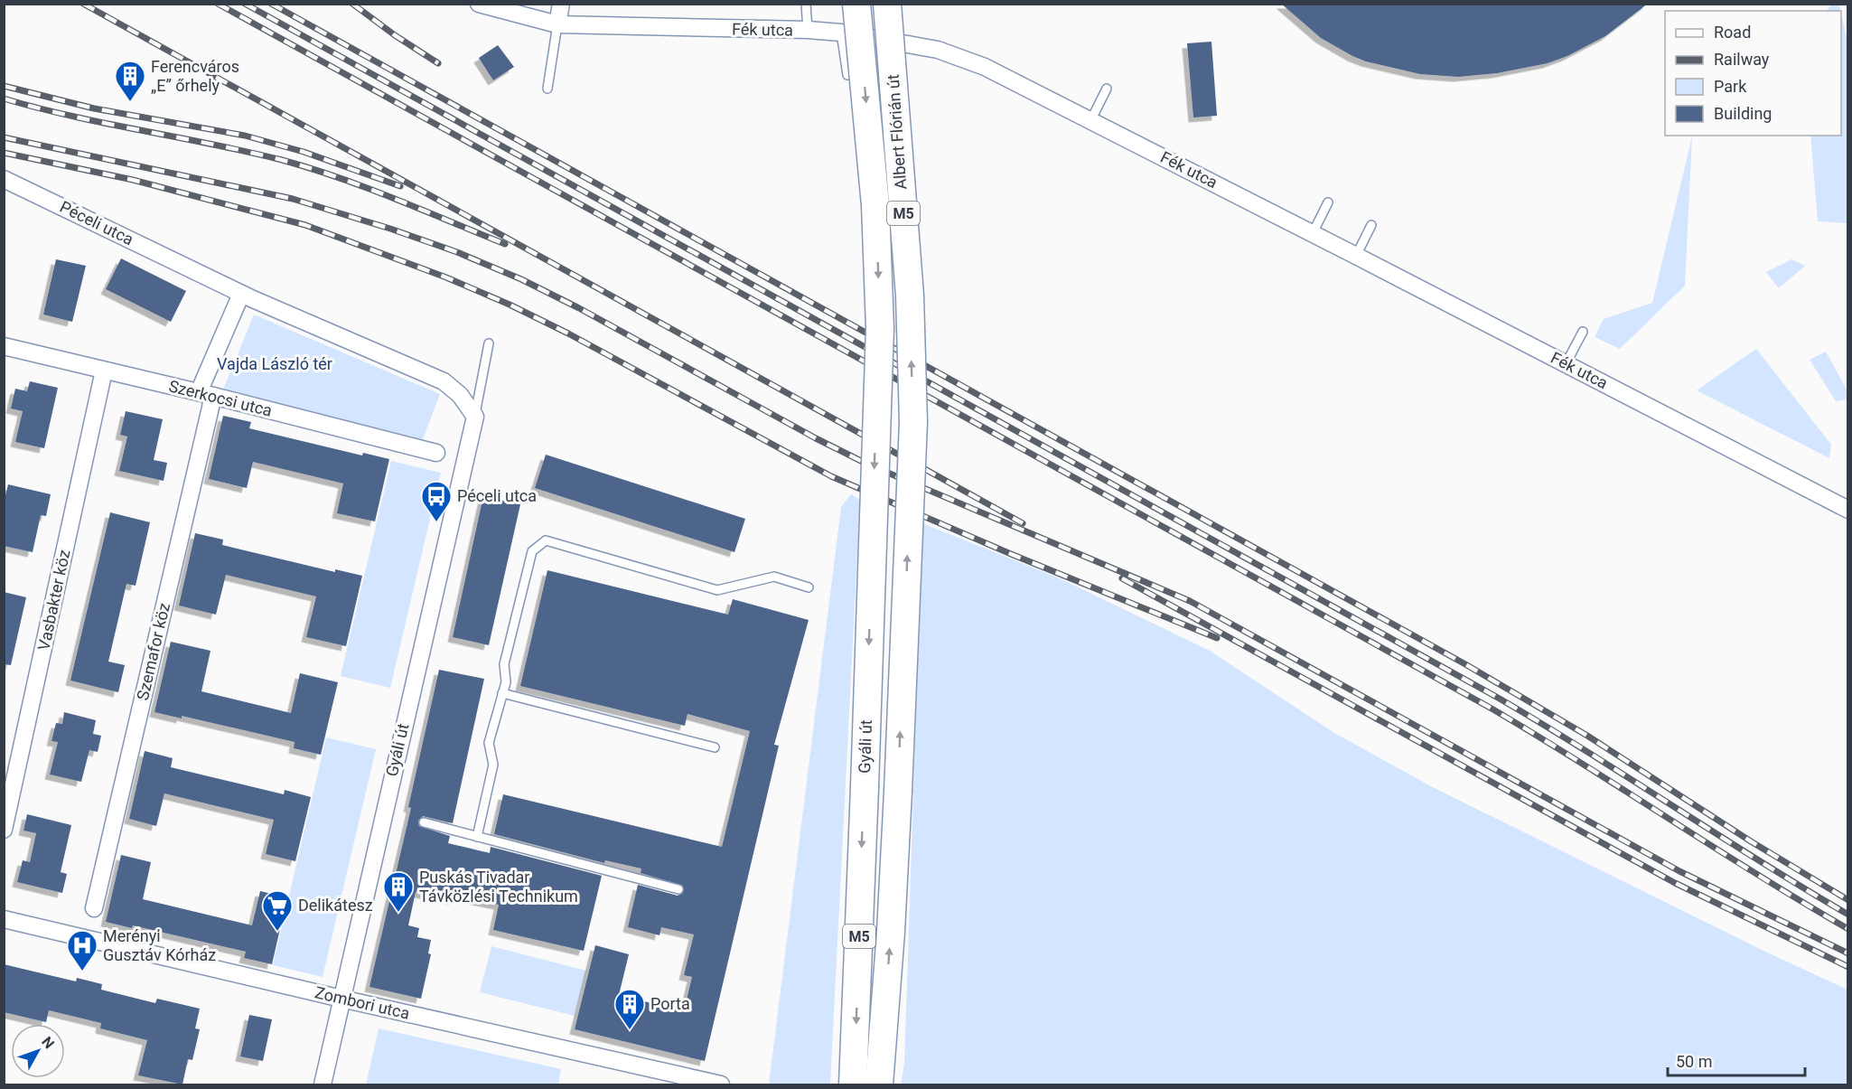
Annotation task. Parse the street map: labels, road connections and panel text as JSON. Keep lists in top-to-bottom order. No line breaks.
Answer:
{"streets":{"main road":["Albert Flórián út","M5","Gyáli út"],"street":["Fék utca","Péceli utca","Szerkocsi utca","Vasbakter köz","Szemafor köz","Zombori utca"]},"crossings":[["Albert Flórián út","Gyáli út"],["Péceli utca","Szemafor köz"],["Péceli utca","Gyáli út"],["Szerkocsi utca","Vasbakter köz"],["Szerkocsi utca","Szemafor köz"],["Gyáli út","Zombori utca"]],"one_way":["Gyáli út"],"parks":["Vajda László tér"],"places":{"building":["Ferencváros „E” őrhely","Puskás Tivadar Távközlési Technikum","Porta"],"bus stop":["Péceli utca"],"supermarket":["Delikátesz"],"hospital":["Merényi Gusztáv Kórház"]},"legend":["Road","Railway","Park","Building"],"scale_bar":"50 m","north":"top right"}
